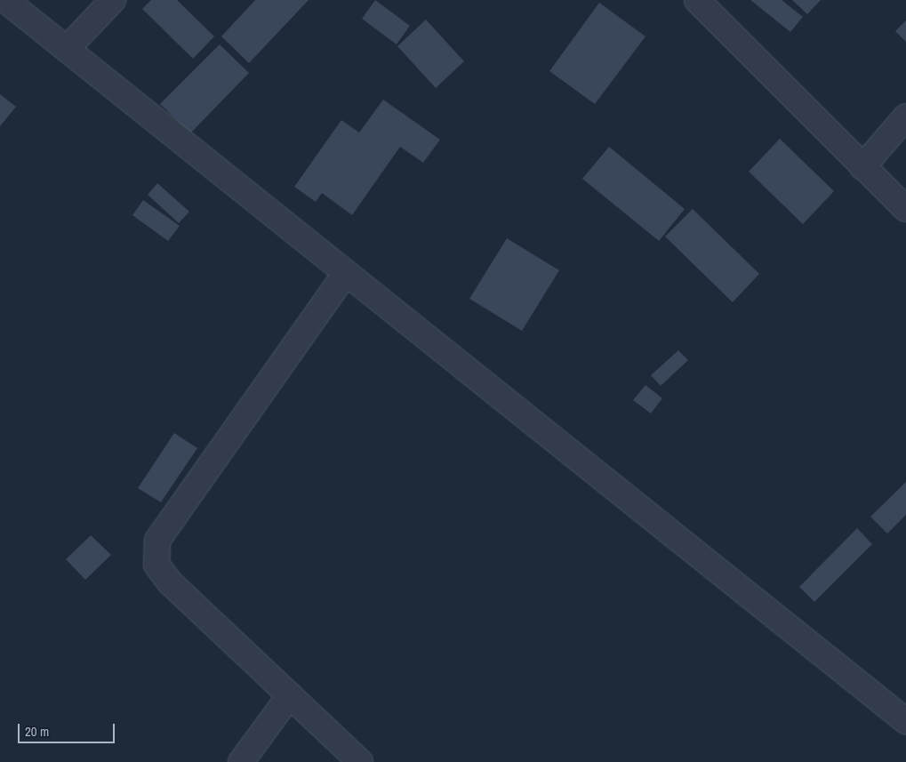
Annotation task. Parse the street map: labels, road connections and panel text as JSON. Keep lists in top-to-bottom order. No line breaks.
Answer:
{"scale_bar":"20 m"}
